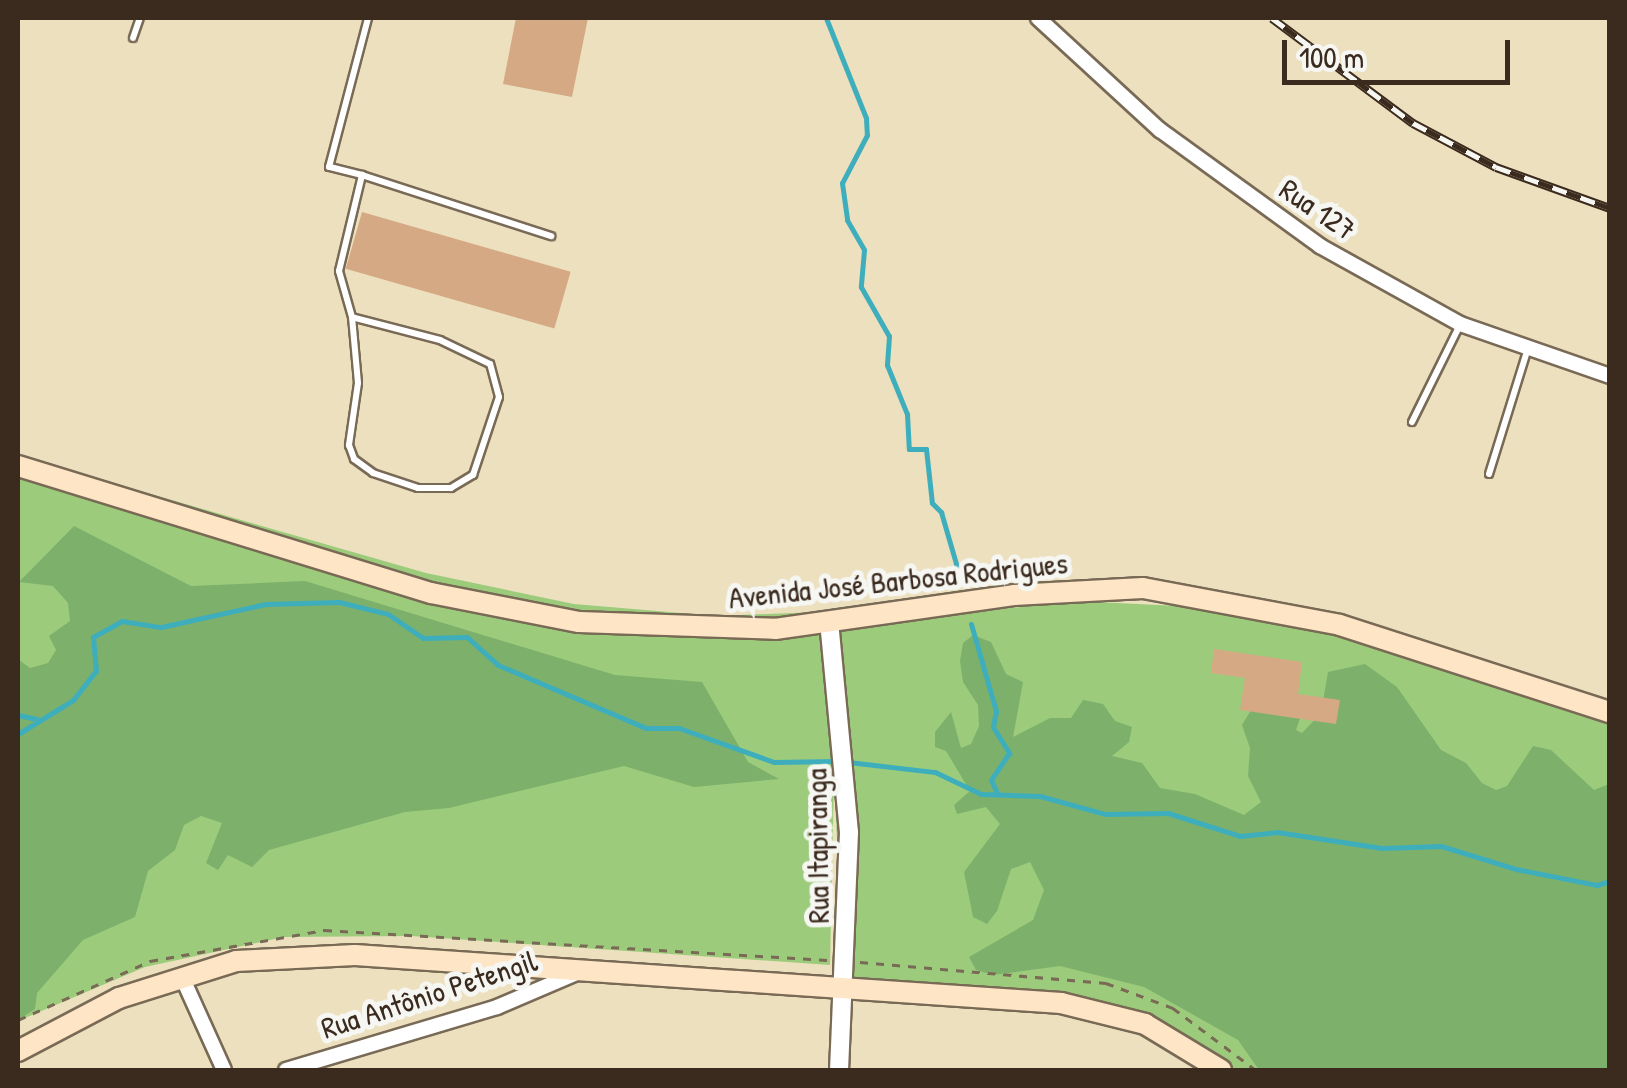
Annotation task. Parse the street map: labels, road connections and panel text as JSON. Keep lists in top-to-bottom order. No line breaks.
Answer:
{"streets":{"main road":["Avenida José Barbosa Rodrigues"],"street":["Rua 127","Rua Itapiranga","Rua Antônio Petengil"]},"crossings":[["Avenida José Barbosa Rodrigues","Rua Itapiranga"]],"scale_bar":"100 m"}
